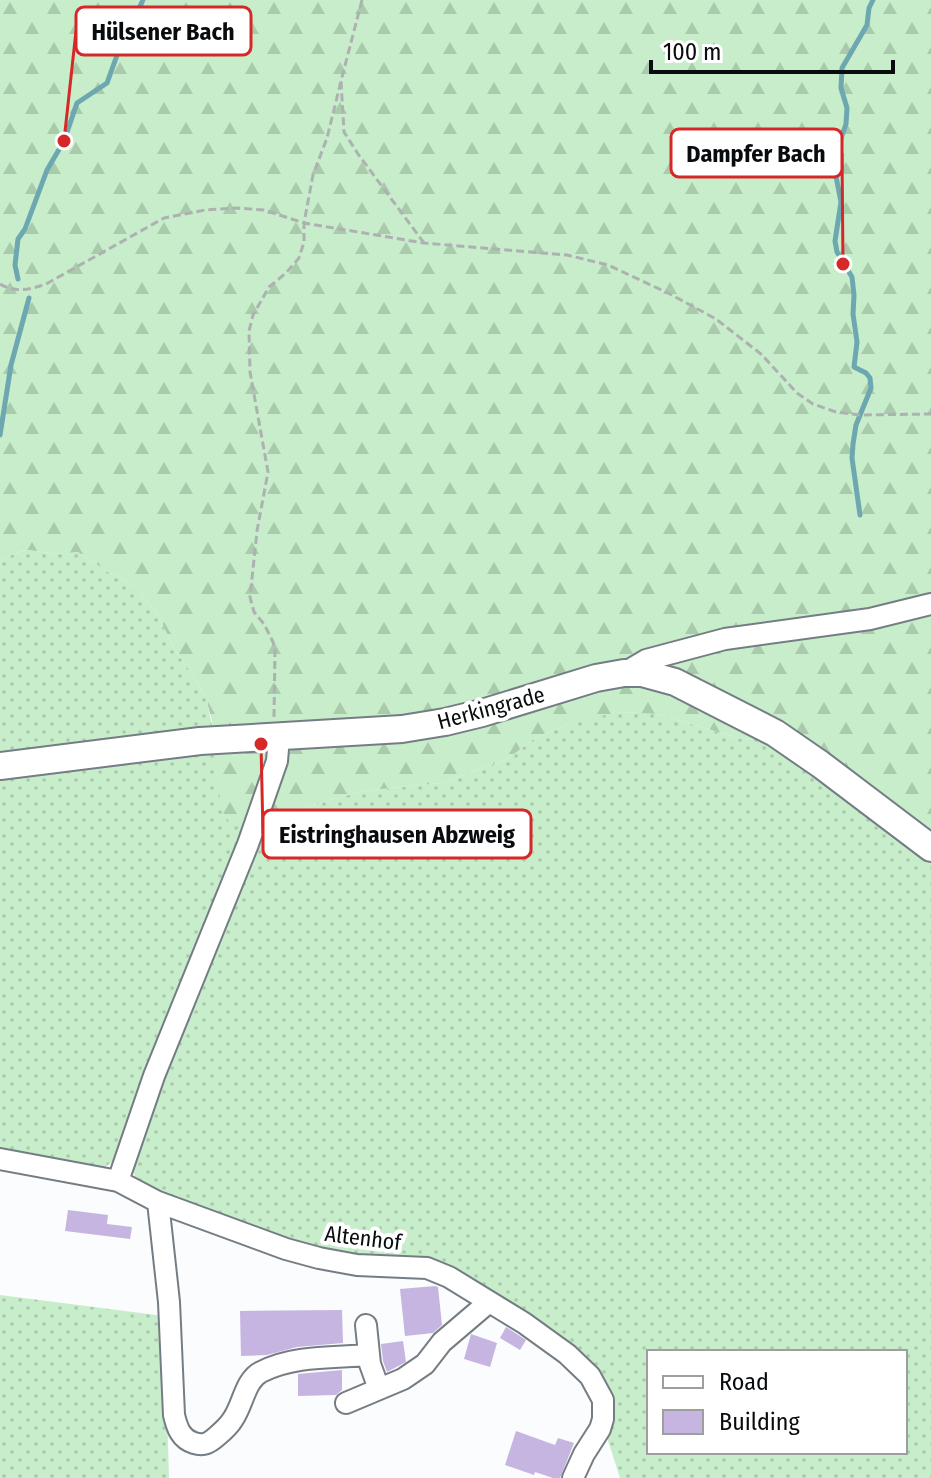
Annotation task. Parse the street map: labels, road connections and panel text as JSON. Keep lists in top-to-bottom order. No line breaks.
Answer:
{"streets":{"main road":["Herkingrade"],"street":["Altenhof"]},"places":["Hülsener Bach","Dampfer Bach","Eistringhausen Abzweig"],"legend":["Road","Building"],"scale_bar":"100 m"}
